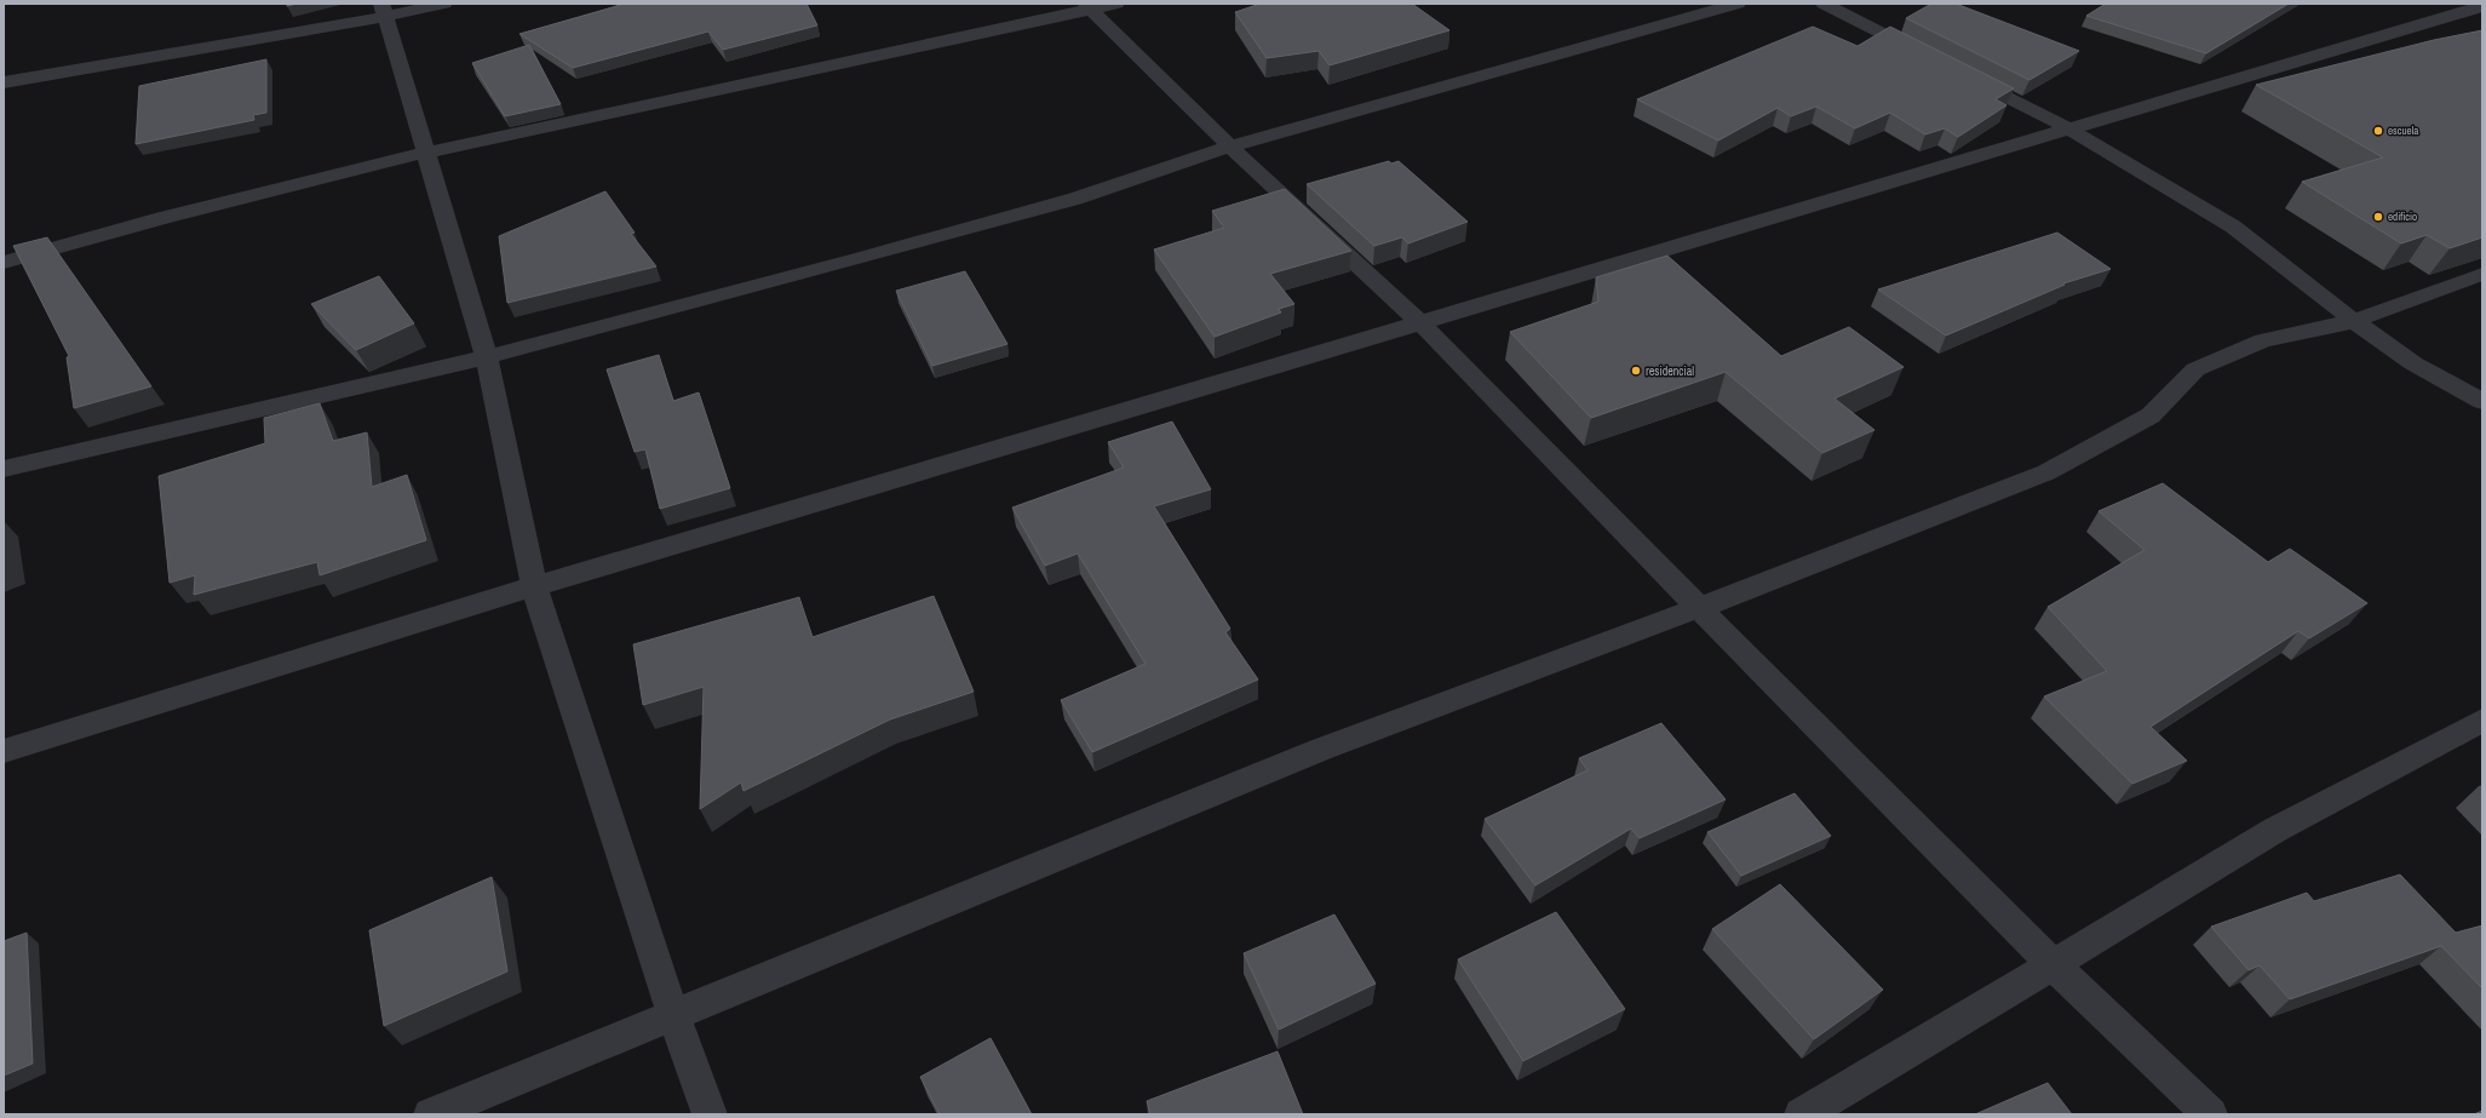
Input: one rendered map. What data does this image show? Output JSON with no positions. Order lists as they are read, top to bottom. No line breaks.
{"places":["escuela","edificio","residencial"]}
